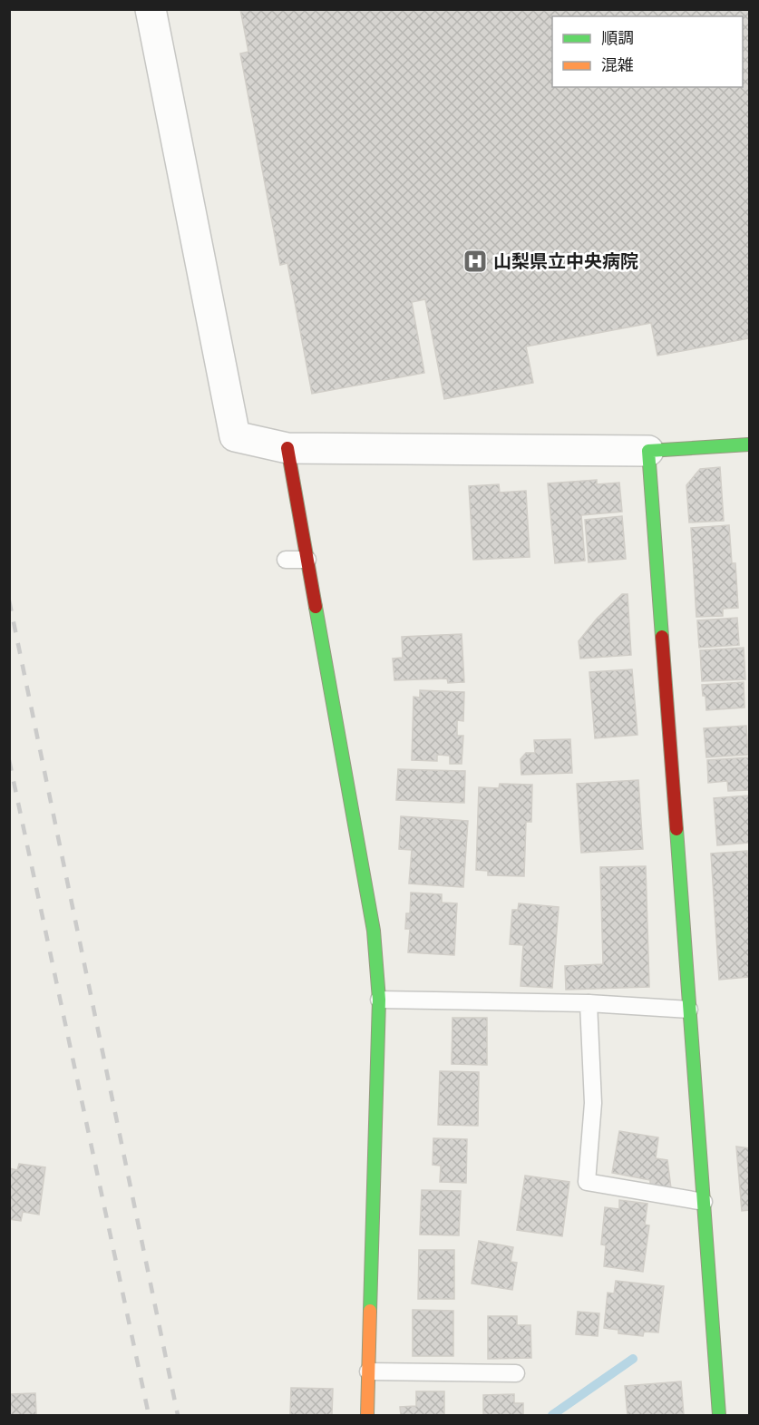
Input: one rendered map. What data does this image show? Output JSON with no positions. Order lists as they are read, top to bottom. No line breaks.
{"places":{"hospital":["山梨県立中央病院"]},"legend":["順調","混雑"]}
